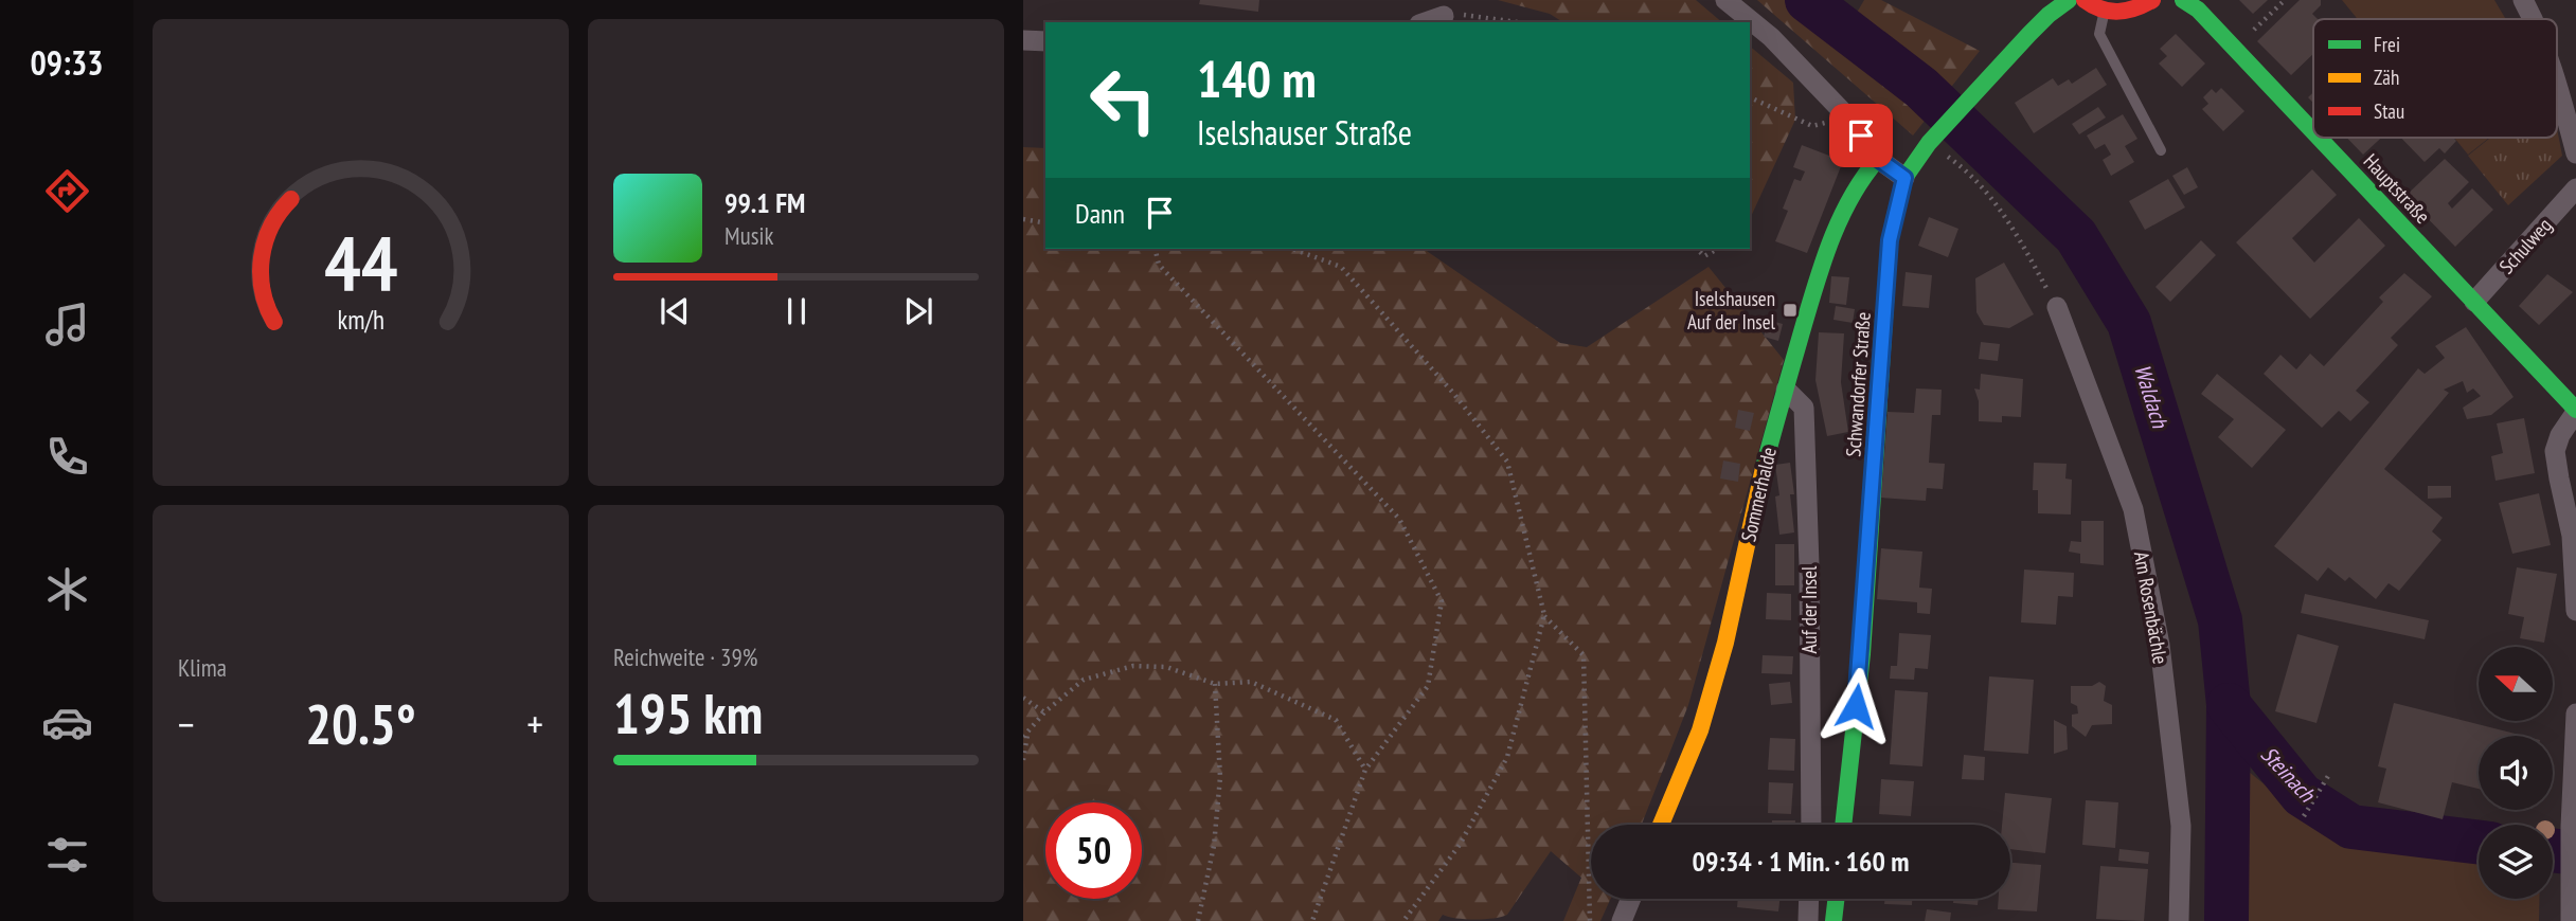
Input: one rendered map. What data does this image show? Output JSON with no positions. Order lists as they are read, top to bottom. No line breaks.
{"streets":{"main road":["Hauptstraße","Schwandorfer Straße","Sommerhalde"],"street":["Schulweg","Am Rosenbächle","Auf der Insel"]},"crossings":[["Hauptstraße","Schulweg"],["Sommerhalde","Auf der Insel"]],"water":["Waldach","Steinach"],"places":{"transit":["Iselshausen Auf der Insel"]},"legend":["Frei","Zäh","Stau"],"north":"left","page":{"tabs":"09:33","turn":["140 m","Iselshauser Straße"],"song":["99.1 FM","Musik"],"then":"Dann","tile":["Klima",["Reichweite · 39%","195 km"]],"heat":["−","20.5°","+"],"limit":"50","trip":"09:34 · 1 Min. · 160 m","gauge":["44","km/h"]}}
